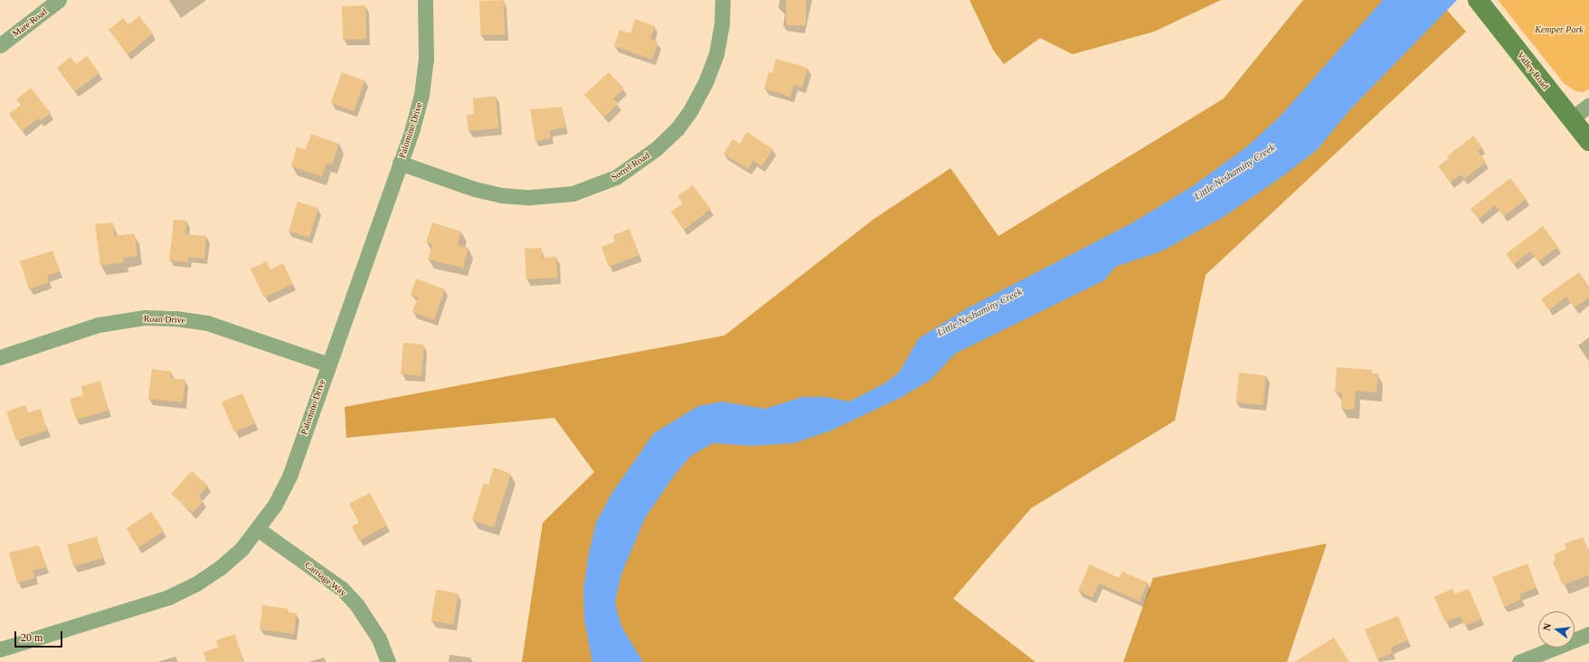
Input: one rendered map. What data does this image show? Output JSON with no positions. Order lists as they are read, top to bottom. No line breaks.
{"streets":{"street":["Mare Road","Valley Road","Palomino Drive","Sorrel Road","Roan Drive","Carriage Way"]},"crossings":[["Palomino Drive","Sorrel Road"],["Palomino Drive","Roan Drive"],["Palomino Drive","Carriage Way"]],"water":["Little Neshaminy Creek"],"parks":["Kemper Park"],"scale_bar":"20 m","north":"left"}
